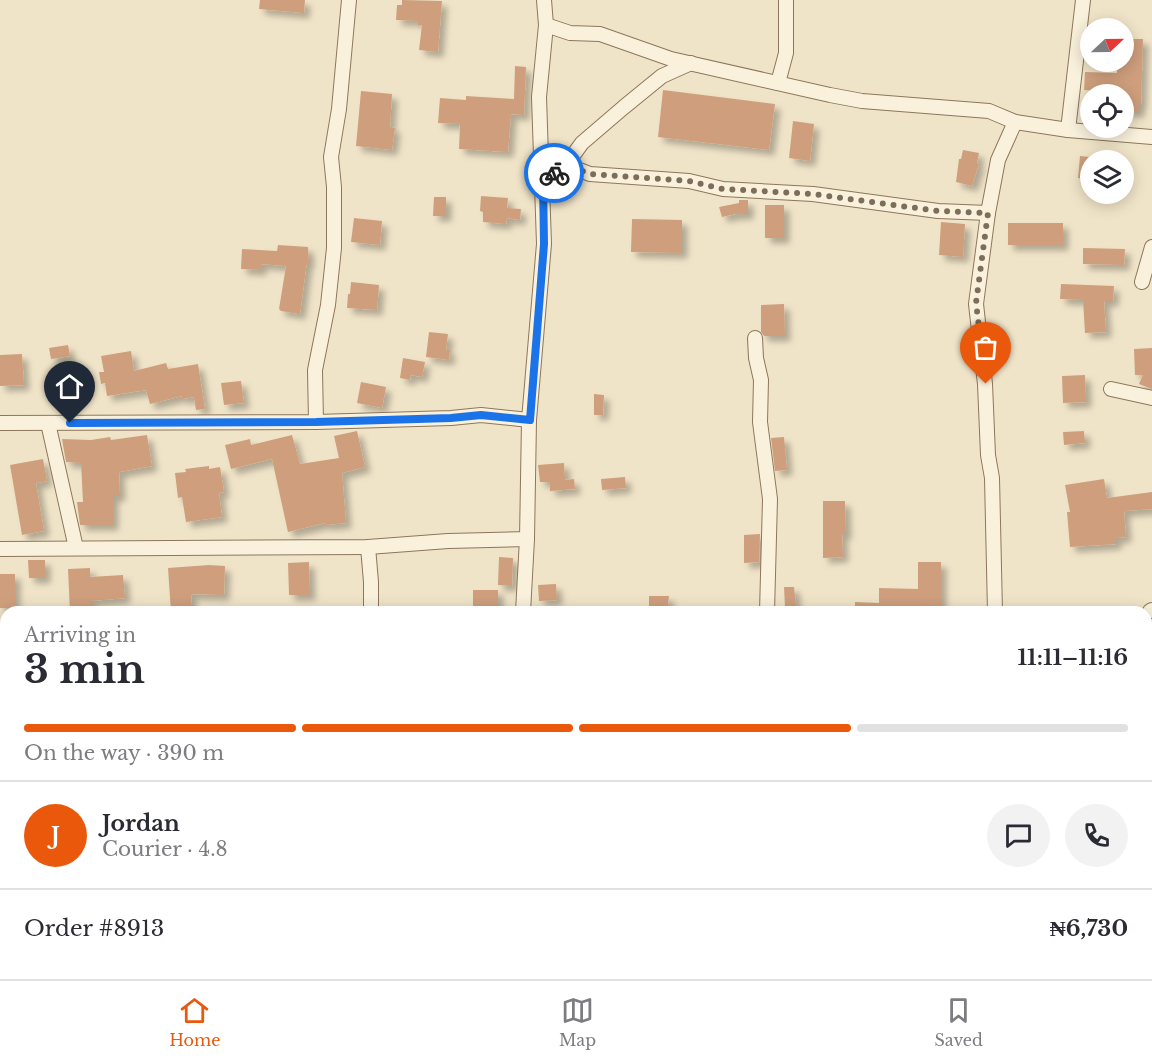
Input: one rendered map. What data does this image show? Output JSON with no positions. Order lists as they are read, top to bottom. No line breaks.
{"north":"right","page":{"heading":["3 min","Arriving in","11:11–11:16"],"panel":["Jordan","Courier · 4.8","Order #8913","₦6,730"],"bar":"On the way · 390 m","round":"J","tabs":["Home","Map","Saved"]}}
